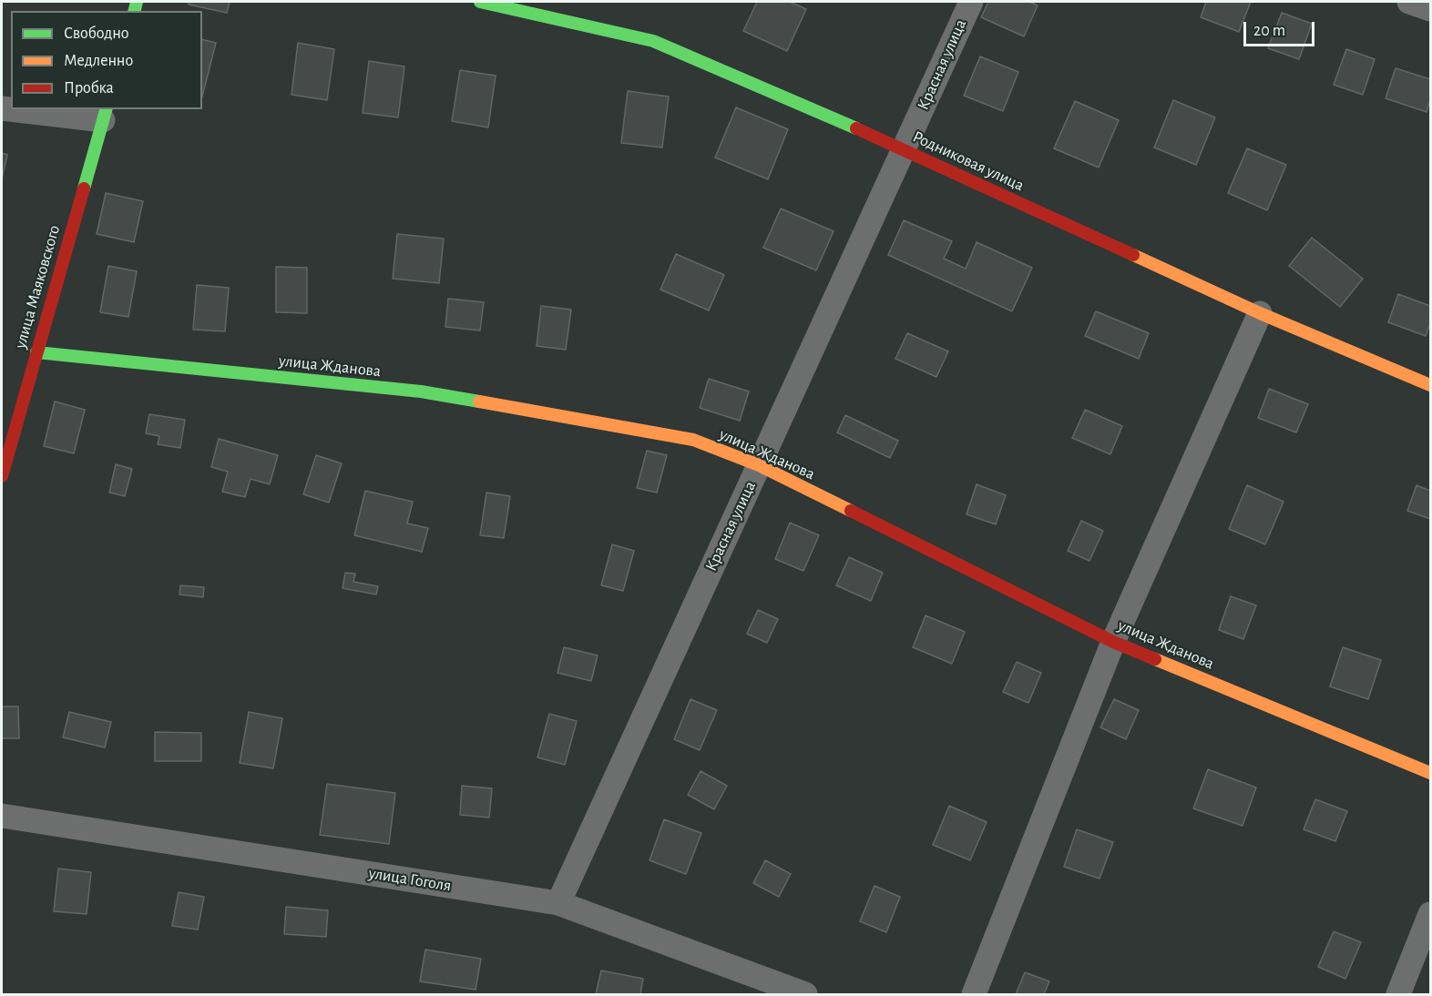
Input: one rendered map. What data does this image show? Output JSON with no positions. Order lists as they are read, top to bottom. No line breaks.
{"streets":{"street":["Красная улица","Родниковая улица","улица Маяковского","улица Жданова","улица Гоголя"]},"crossings":[["Красная улица","Родниковая улица"],["Красная улица","улица Жданова"],["Красная улица","улица Гоголя"],["улица Маяковского","улица Жданова"]],"legend":["Свободно","Медленно","Пробка"],"scale_bar":"20 m"}
